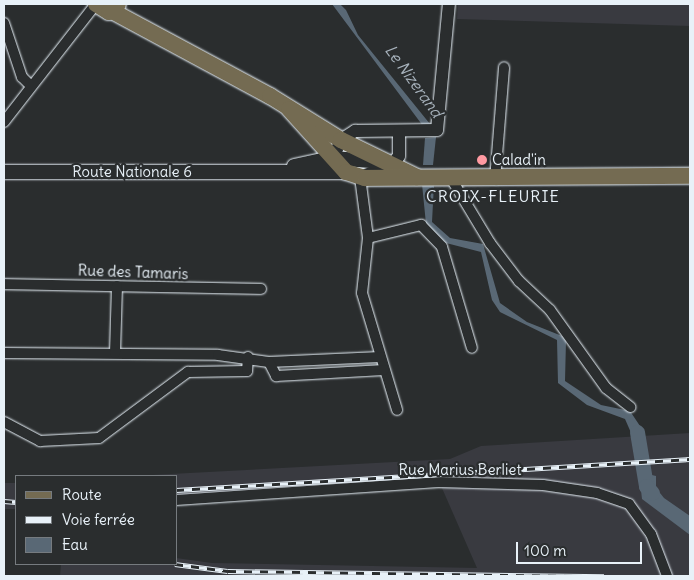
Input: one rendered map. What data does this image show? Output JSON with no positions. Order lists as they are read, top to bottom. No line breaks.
{"streets":{"main road":["Route Nationale 6"],"street":["Rue des Tamaris","Rue Marius Berliet"]},"districts":["CROIX-FLEURIE"],"water":["Le Nizerand"],"places":["Calad'in"],"legend":["Route","Voie ferrée","Eau"],"scale_bar":"100 m"}
